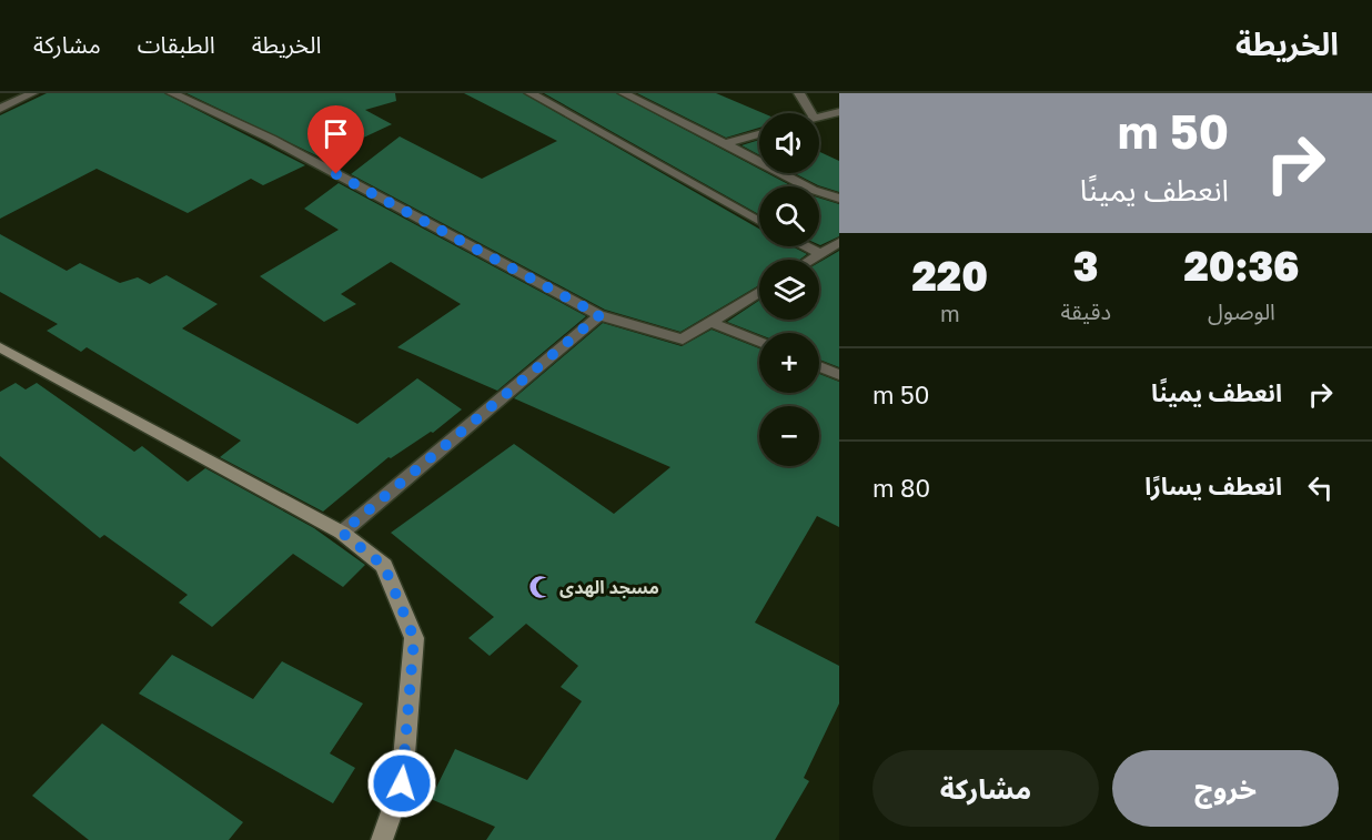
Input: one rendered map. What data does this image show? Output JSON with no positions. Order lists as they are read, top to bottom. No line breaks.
{"places":{"mosque":["مسجد الهدى"]},"page":{"header":"الخريطة","nav":["الخريطة","الطبقات","مشاركة"],"turn":["50 m","انعطف يمينًا"],"map_buttons":["+","−"],"eta":["20:36","الوصول","3","دقيقة","220","m"],"list":[{"name":"انعطف يمينًا","value":"50 m"},{"name":"انعطف يسارًا","value":"80 m"}],"buttons":["خروج","مشاركة"]}}
